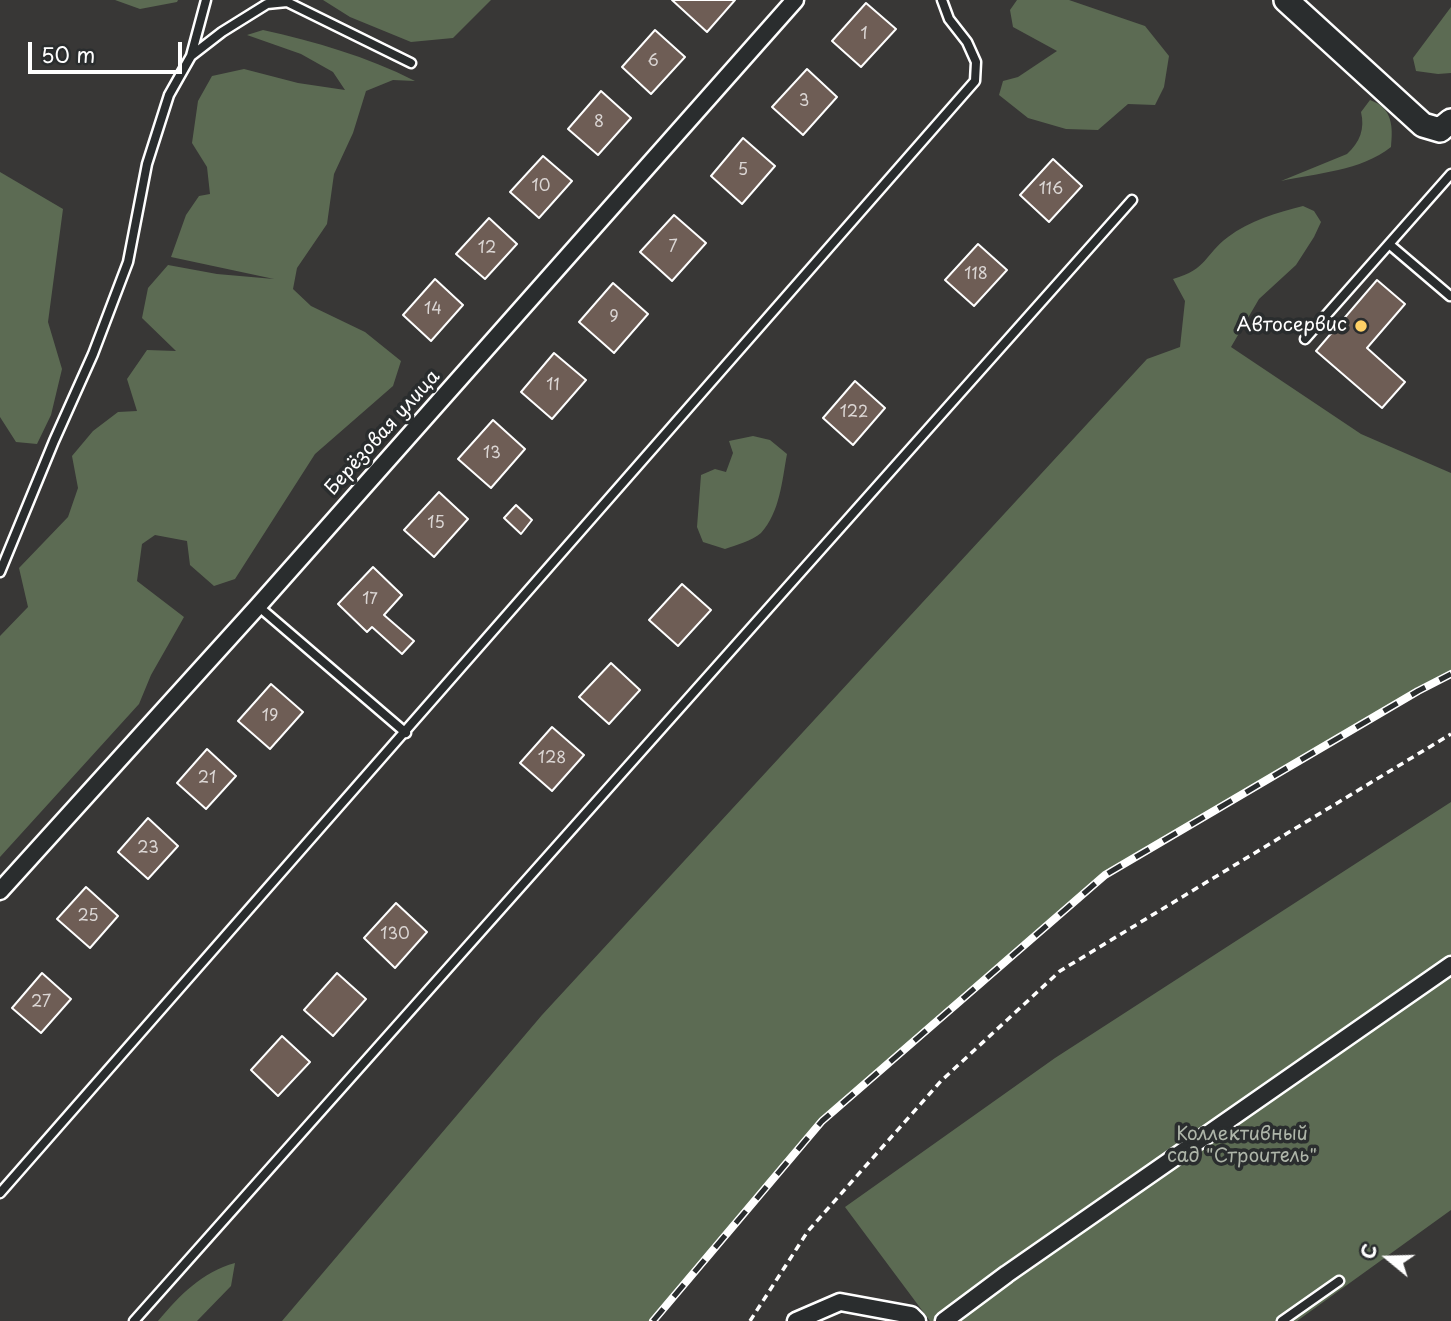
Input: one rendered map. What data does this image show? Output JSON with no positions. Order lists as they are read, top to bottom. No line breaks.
{"streets":{"street":["Берёзовая улица"]},"parks":["Коллективный сад \"Строитель\""],"places":["Автосервис"],"house_numbers":["1","6","3","8","5","10","116","7","12","118","14","9","11","122","13","15","17","19","128","21","23","25","130","27"],"scale_bar":"50 m","north":"left"}
